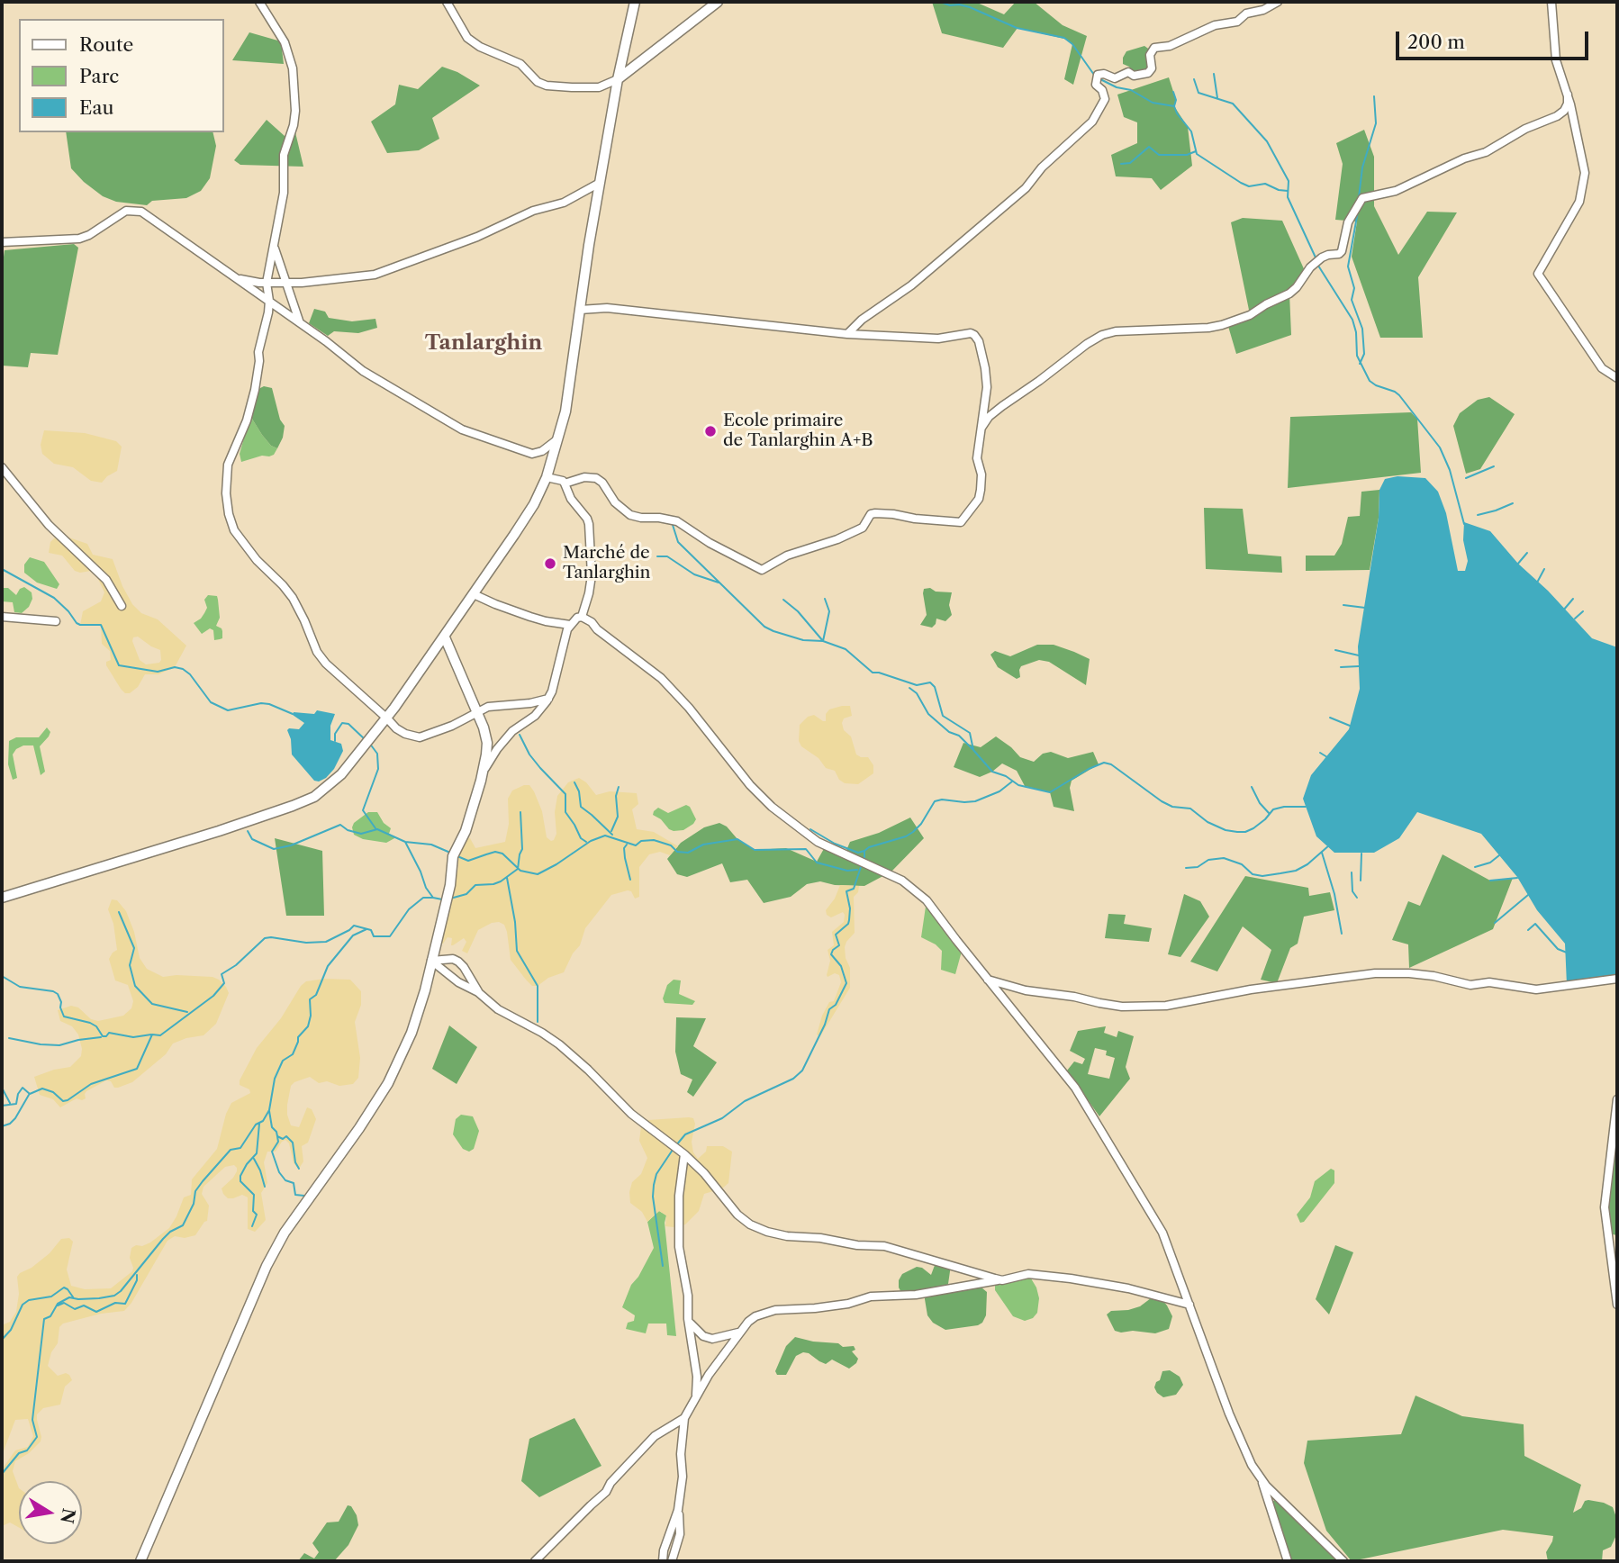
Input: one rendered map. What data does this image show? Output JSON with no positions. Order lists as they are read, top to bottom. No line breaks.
{"districts":["Tanlarghin"],"places":["Ecole primaire de Tanlarghin A+B","Marché de Tanlarghin"],"legend":["Route","Parc","Eau"],"scale_bar":"200 m","north":"right"}
